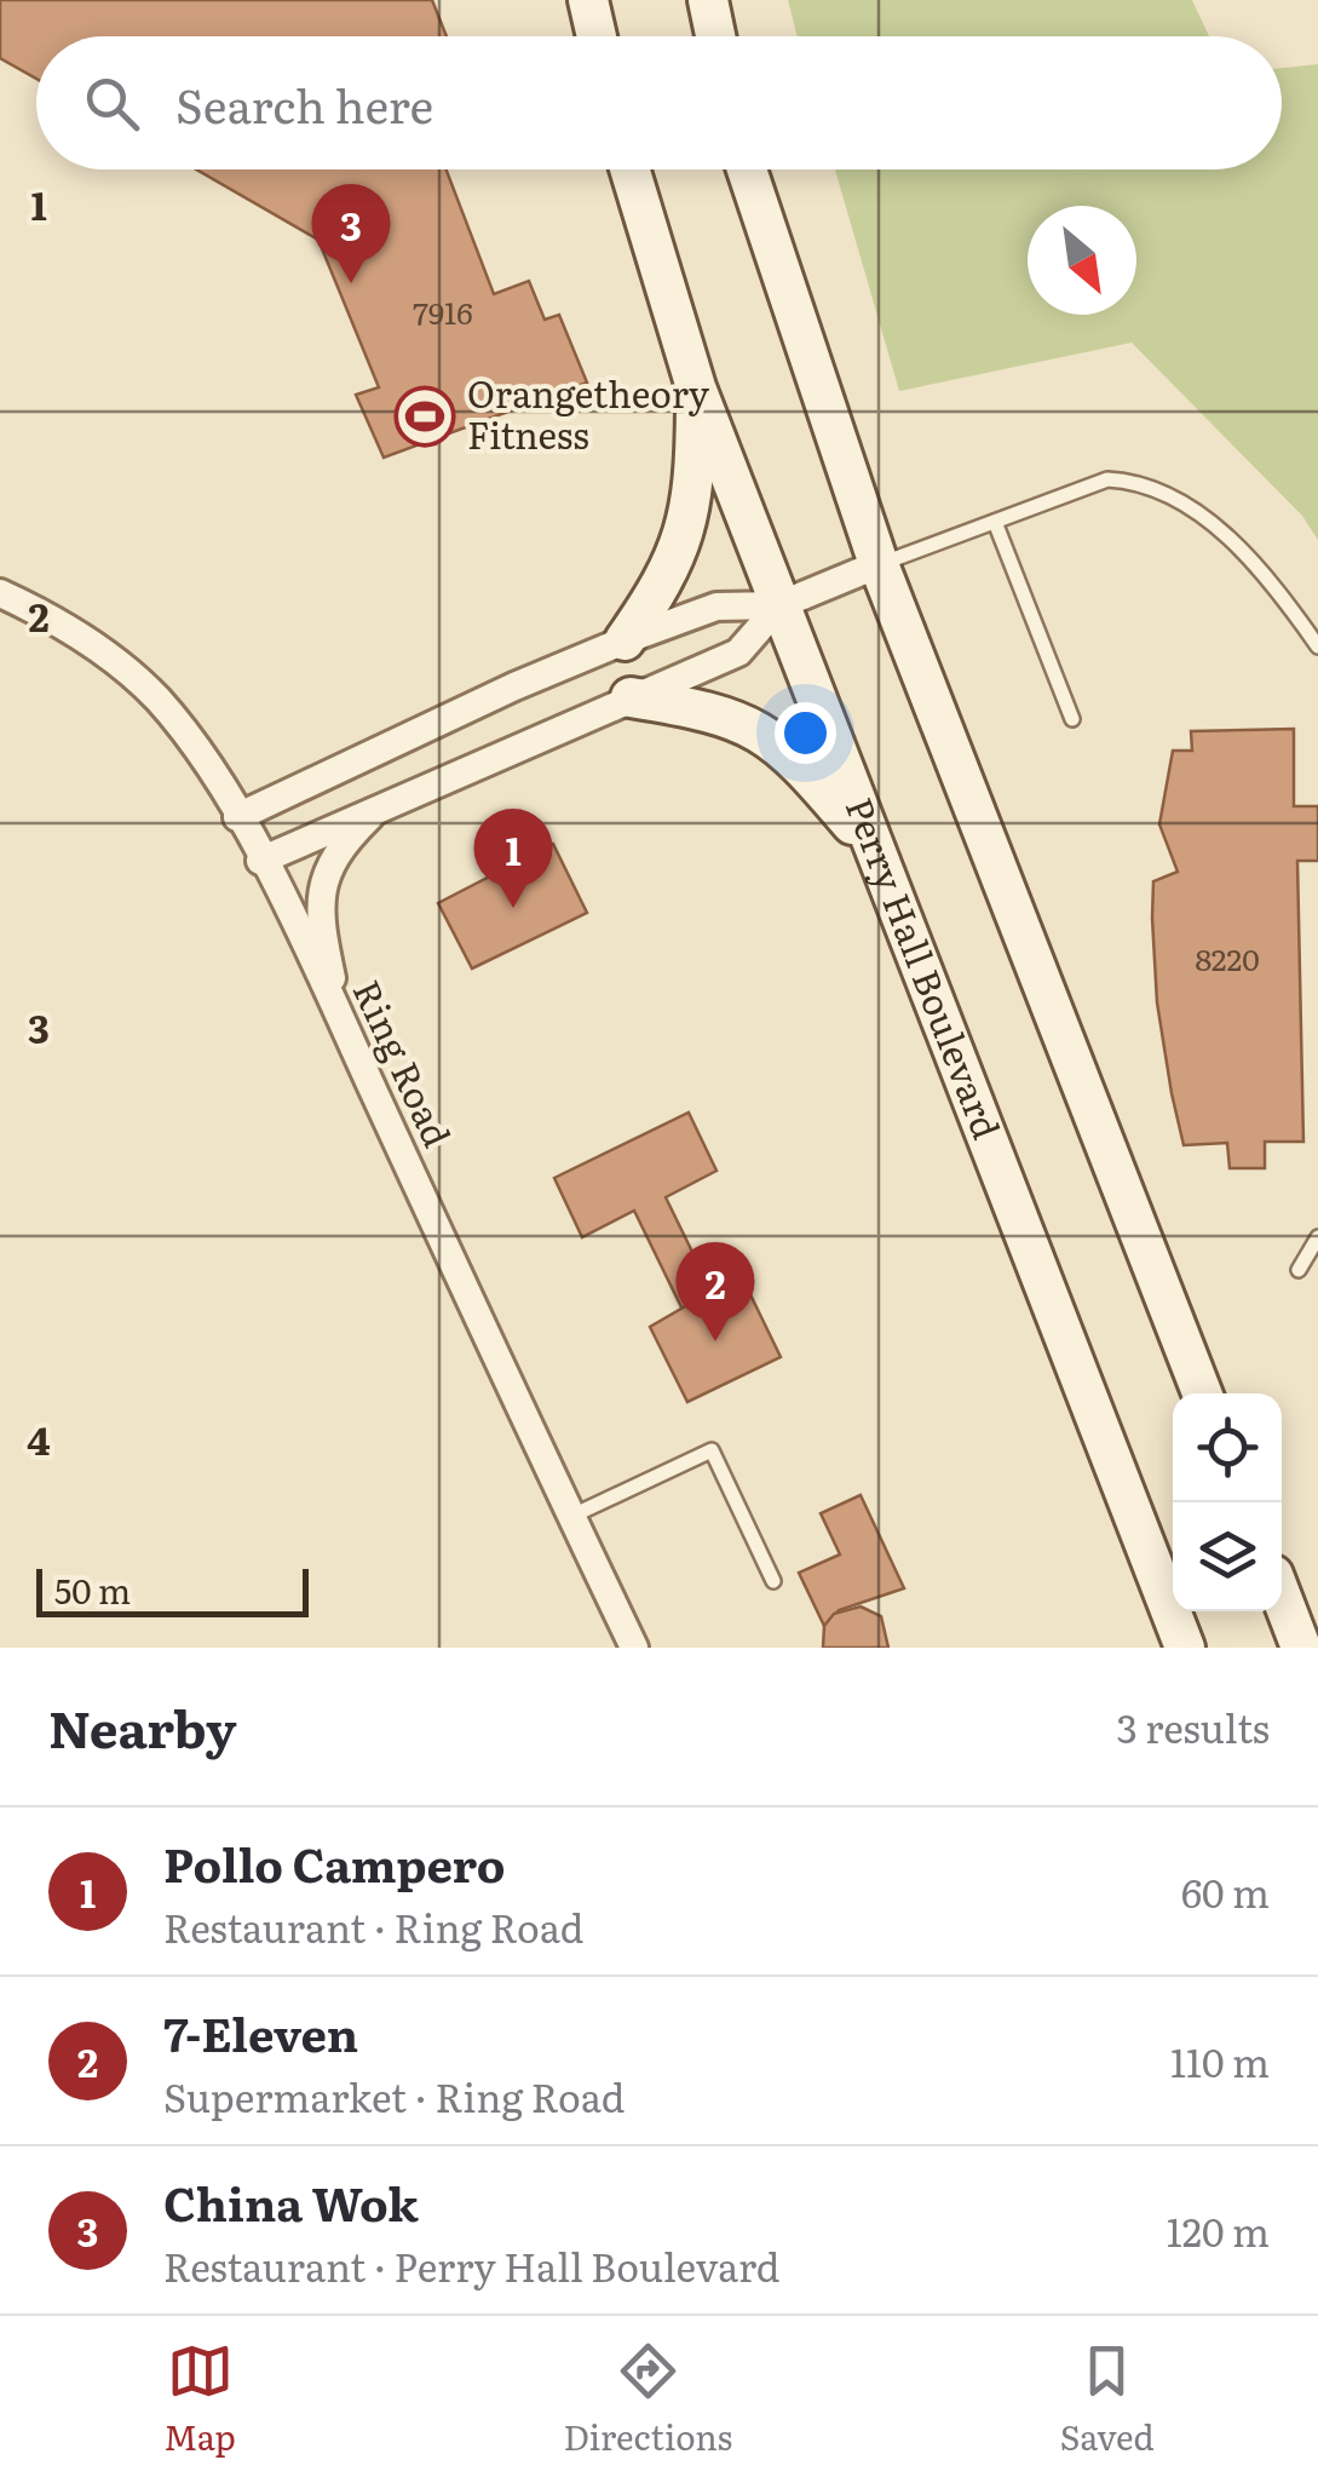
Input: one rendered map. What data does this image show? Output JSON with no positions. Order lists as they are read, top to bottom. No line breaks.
{"streets":{"main road":["Perry Hall Boulevard"],"street":["Ring Road"]},"places":{"sports":["Orangetheory Fitness"]},"house_numbers":["7916","8220"],"scale_bar":"50 m","north":"bottom right","page":{"search":"Search here","pins":["3","1","2"],"scale":"50 m","heading":["Nearby","3 results"],"list":[{"mark":"1","name":"Pollo Campero","note":"Restaurant · Ring Road","value":"60 m"},{"mark":"2","name":"7-Eleven","note":"Supermarket · Ring Road","value":"110 m"},{"mark":"3","name":"China Wok","note":"Restaurant · Perry Hall Boulevard","value":"120 m"}],"nav":["Map","Directions","Saved"]},"grid":{"rows":["1","2","3","4"]}}
